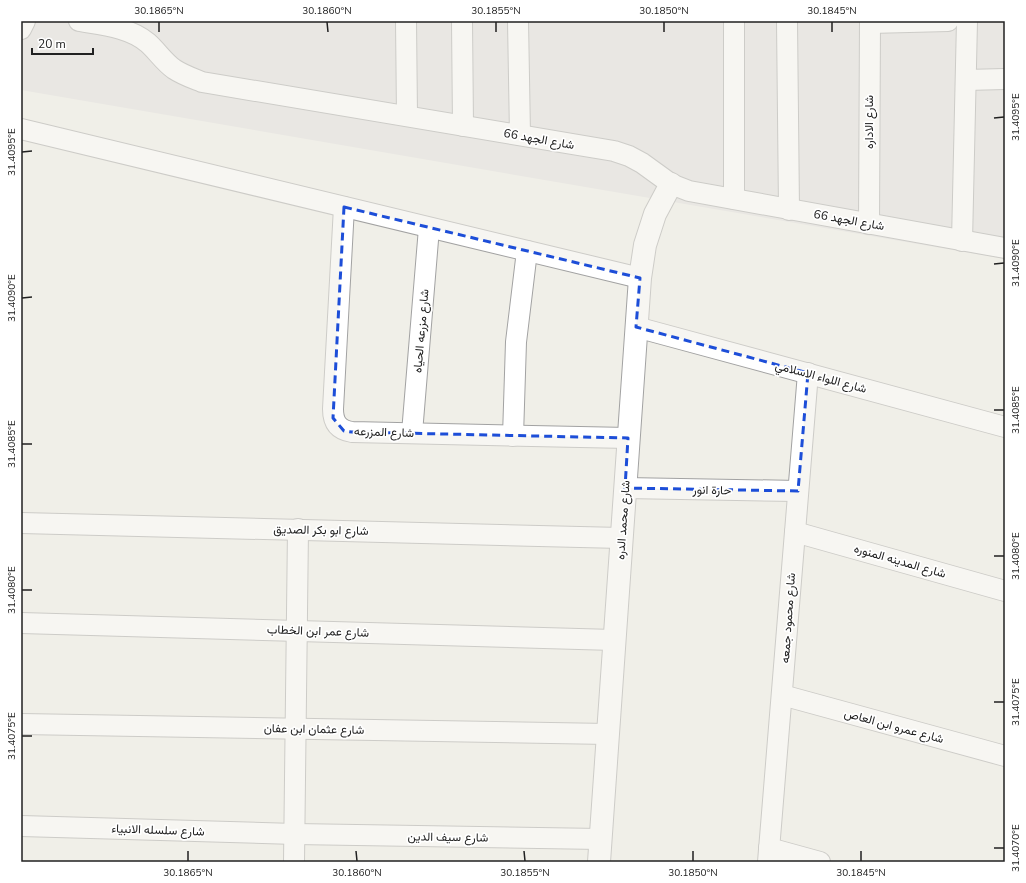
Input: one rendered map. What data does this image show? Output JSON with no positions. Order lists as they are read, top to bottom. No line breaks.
{"streets":{"street":["شارع الاداره","شارع الجهد 66","شارع مزرعه الحياه","شارع اللواء الاسلامي","شارع المزرعه","حارة انور","شارع محمد الدره","شارع ابو بكر الصديق","شارع المدينه المنوره","شارع محمود جمعه","شارع عمر ابن الخطاب","شارع عمرو ابن العاص","شارع عثمان ابن عفان","شارع سلسله الانبياء","شارع سيف الدين"]},"crossings":[["شارع الاداره","شارع الجهد 66"],["شارع الجهد 66","شارع محمد الدره"],["شارع مزرعه الحياه","شارع المزرعه"],["شارع اللواء الاسلامي","شارع محمد الدره"],["شارع اللواء الاسلامي","شارع محمود جمعه"],["شارع المزرعه","شارع محمد الدره"],["حارة انور","شارع محمد الدره"],["حارة انور","شارع محمود جمعه"],["شارع محمد الدره","شارع ابو بكر الصديق"],["شارع محمد الدره","شارع عمر ابن الخطاب"],["شارع محمد الدره","شارع عثمان ابن عفان"],["شارع محمد الدره","شارع سيف الدين"],["شارع المدينه المنوره","شارع محمود جمعه"],["شارع محمود جمعه","شارع عمرو ابن العاص"],["شارع سلسله الانبياء","شارع سيف الدين"]],"scale_bar":"20 m","coordinates":["30.1865°N","30.1860°N","30.1855°N","30.1850°N","30.1845°N","31.4095°E","31.4090°E","31.4085°E","31.4080°E","31.4075°E","31.4070°E"]}
